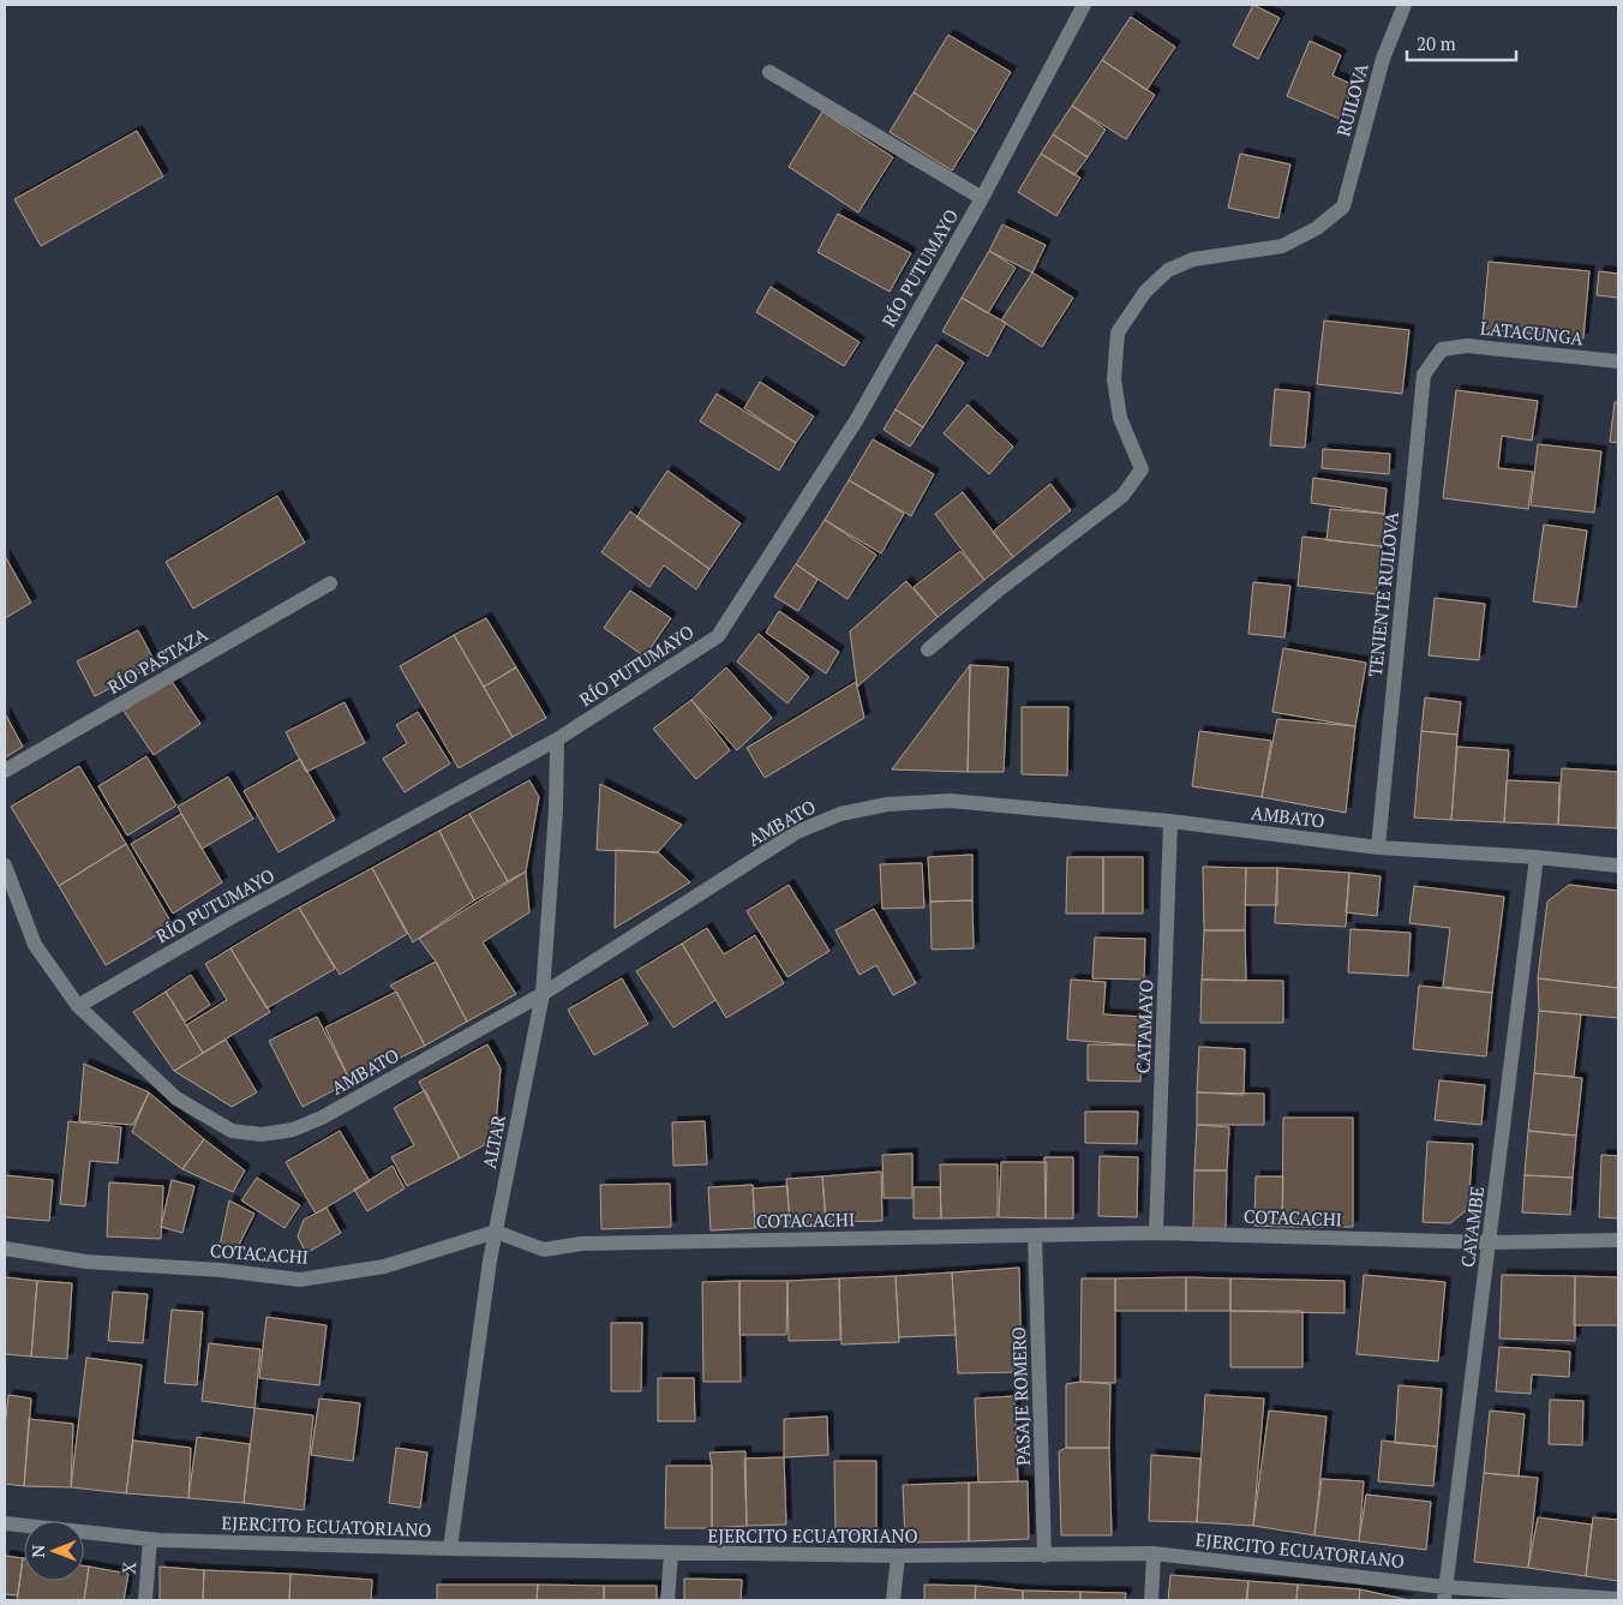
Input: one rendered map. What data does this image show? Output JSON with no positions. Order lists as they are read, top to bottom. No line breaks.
{"streets":{"street":["RUILOVA","RÍO PUTUMAYO","LATACUNGA","TENIENTE RUILOVA","RÍO PASTAZA","AMBATO","CATAMAYO","ALTAR","COTACACHI","CAYAMBE","PASAJE ROMERO","EJERCITO ECUATORIANO","X"]},"crossings":[["RÍO PUTUMAYO","AMBATO"],["RÍO PUTUMAYO","ALTAR"],["LATACUNGA","TENIENTE RUILOVA"],["TENIENTE RUILOVA","AMBATO"],["AMBATO","CATAMAYO"],["AMBATO","ALTAR"],["AMBATO","CAYAMBE"],["CATAMAYO","COTACACHI"],["ALTAR","COTACACHI"],["ALTAR","EJERCITO ECUATORIANO"],["COTACACHI","CAYAMBE"],["COTACACHI","PASAJE ROMERO"],["CAYAMBE","EJERCITO ECUATORIANO"],["PASAJE ROMERO","EJERCITO ECUATORIANO"],["EJERCITO ECUATORIANO","X"]],"scale_bar":"20 m","north":"left"}
